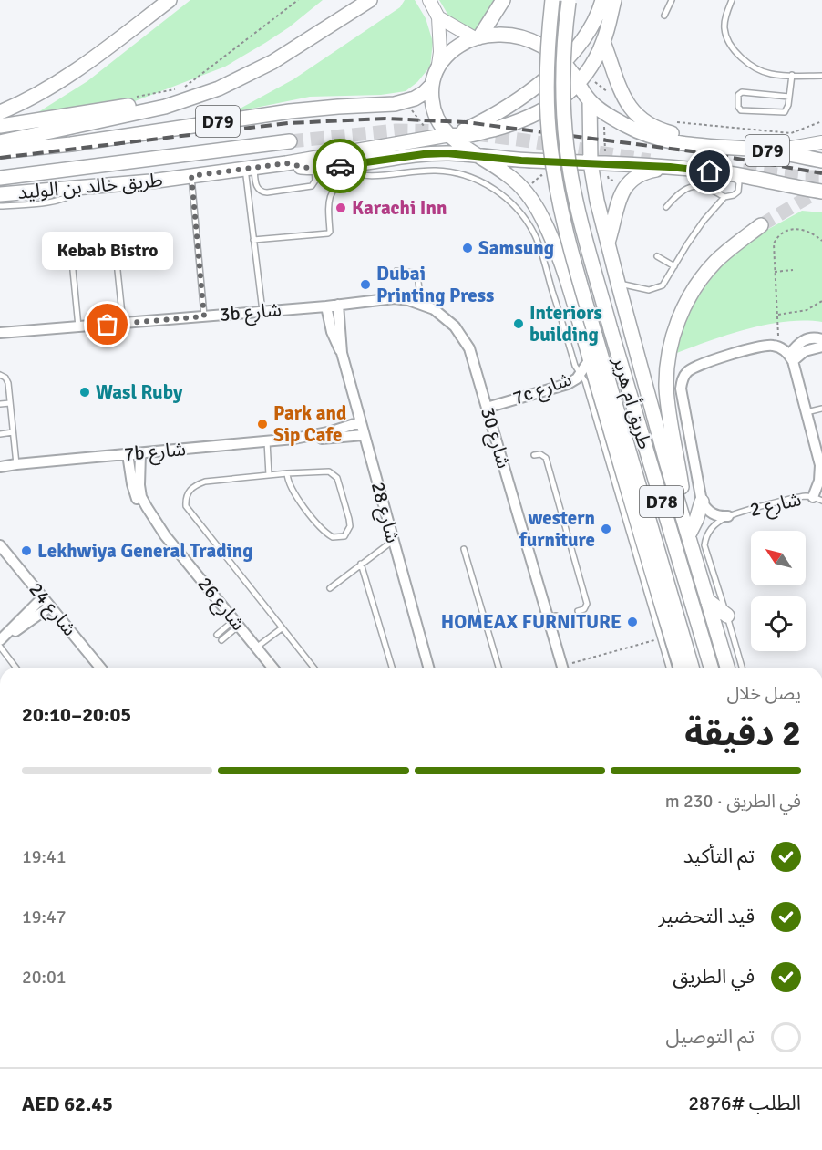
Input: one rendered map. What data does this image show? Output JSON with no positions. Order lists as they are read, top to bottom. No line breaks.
{"streets":{"main road":["D79","طريق خالد بن الوليد","طريق أم هرير","D78"],"street":["3b شارع","7c شارع","شارع 30","7b شارع","شارع 28","شارع 26","شارع 24"],"lane":["شارع 2"]},"crossings":[["D79","طريق خالد بن الوليد"],["3b شارع","شارع 30"],["3b شارع","شارع 28"],["7c شارع","شارع 30"],["شارع 30","شارع 28"],["7b شارع","شارع 28"],["7b شارع","شارع 26"]],"places":["Karachi Inn","Samsung","Dubai Printing Press","Interiors building","Kebab Bistro","Wasl Ruby","Park and Sip Cafe","western furniture","Lekhwiya General Trading","HOMEAX FURNITURE"],"north":"top left","page":{"bubble":"Kebab Bistro","heading":["2 دقيقة","يصل خلال","20:05–20:10"],"panel":["الطلب #2876","AED 62.45"],"bar":"في الطريق · 230 m","list":[["تم التأكيد","19:41"],["قيد التحضير","19:47"],["في الطريق","20:01"],"تم التوصيل"]}}
